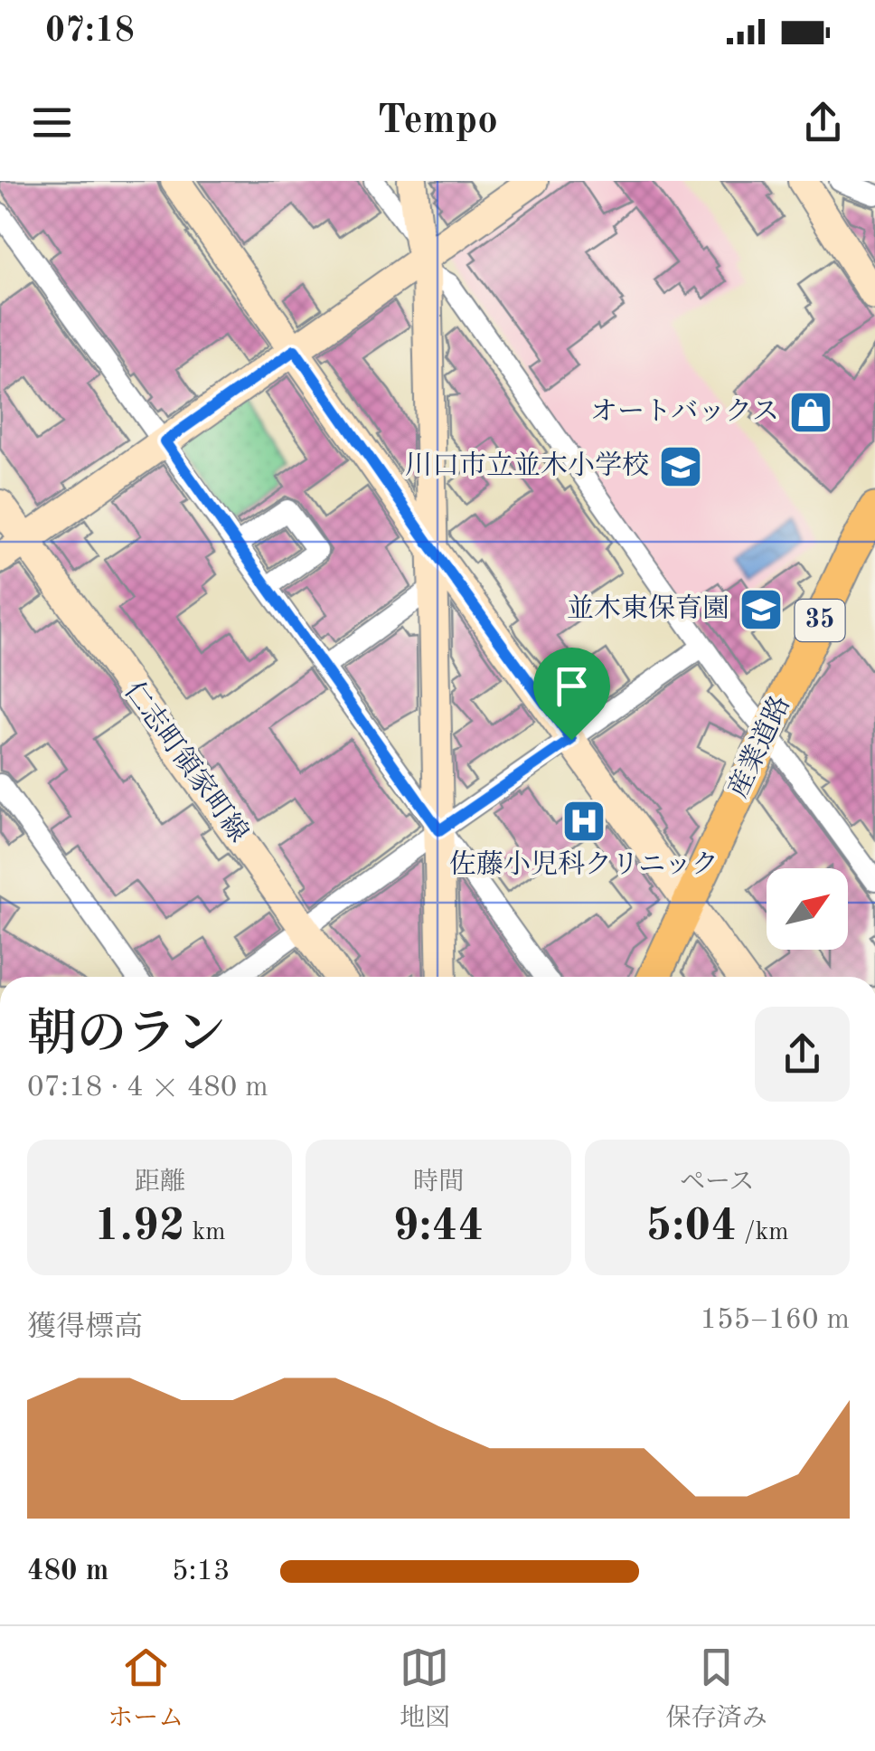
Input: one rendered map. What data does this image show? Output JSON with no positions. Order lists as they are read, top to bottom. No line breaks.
{"streets":{"main road":["35","産業道路"],"street":["仁志町領家町線"]},"places":{"shop":["オートバックス"],"school or university":["川口市立並木小学校","並木東保育園"],"hospital":["佐藤小児科クリニック"]},"north":"top right","page":{"status":"07:18","header":"Tempo","heading":["朝のラン","07:18 · 4 × 480 m"],"stats":[["距離","1.92 km"],["時間","9:44"],["ペース","5:04 /km"]],"chart":["獲得標高","155–160 m"],"list":[{"name":"480 m","note":"5:13"}],"tabs":["ホーム","地図","保存済み"]}}
